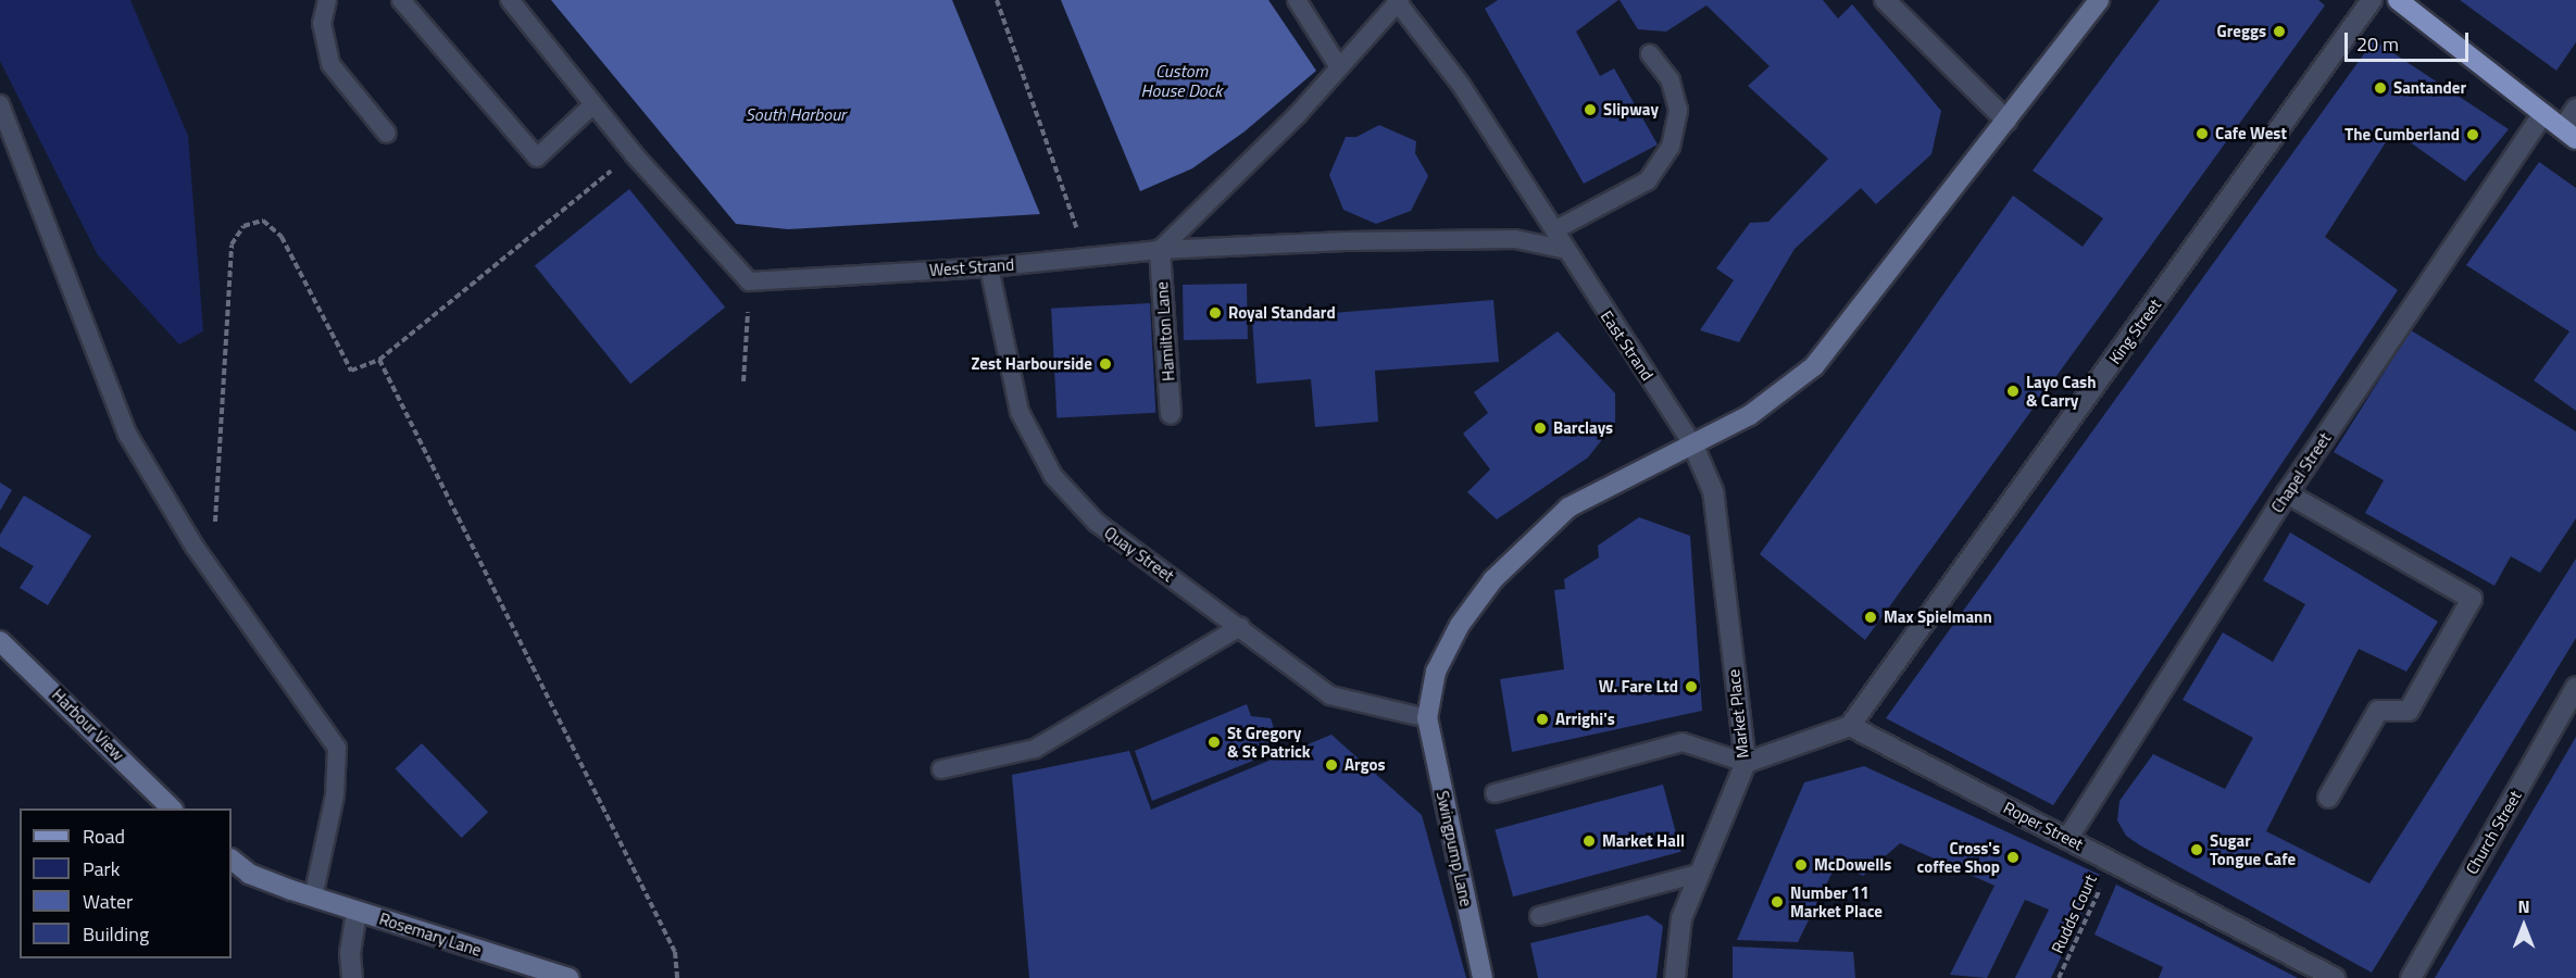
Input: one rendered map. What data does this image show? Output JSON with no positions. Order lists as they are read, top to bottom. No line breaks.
{"streets":{"main road":["Harbour View","Swingpump Lane","Rosemary Lane"],"street":["Hamilton Lane","King Street","Chapel Street","Market Place","Roper Street","Church Street"],"lane":["West Strand","East Strand","Quay Street"],"path":["Rudds Court"]},"crossings":[["West Strand","Hamilton Lane"],["West Strand","East Strand"],["West Strand","Quay Street"],["King Street","Roper Street"],["East Strand","Market Place"],["Chapel Street","Roper Street"],["Quay Street","Swingpump Lane"],["Roper Street","Rudds Court"]],"water":["Custom House Dock","South Harbour"],"places":["Greggs","Santander","Slipway","Cafe West","The Cumberland","Royal Standard","Zest Harbourside","Layo Cash & Carry","Barclays","Max Spielmann","W. Fare Ltd","Arrighi's","St Gregory & St Patrick","Argos","Market Hall","Sugar Tongue Cafe","Cross's coffee Shop","McDowells","Number 11 Market Place"],"legend":["Road","Park","Water","Building"],"scale_bar":"20 m","north":"top"}
